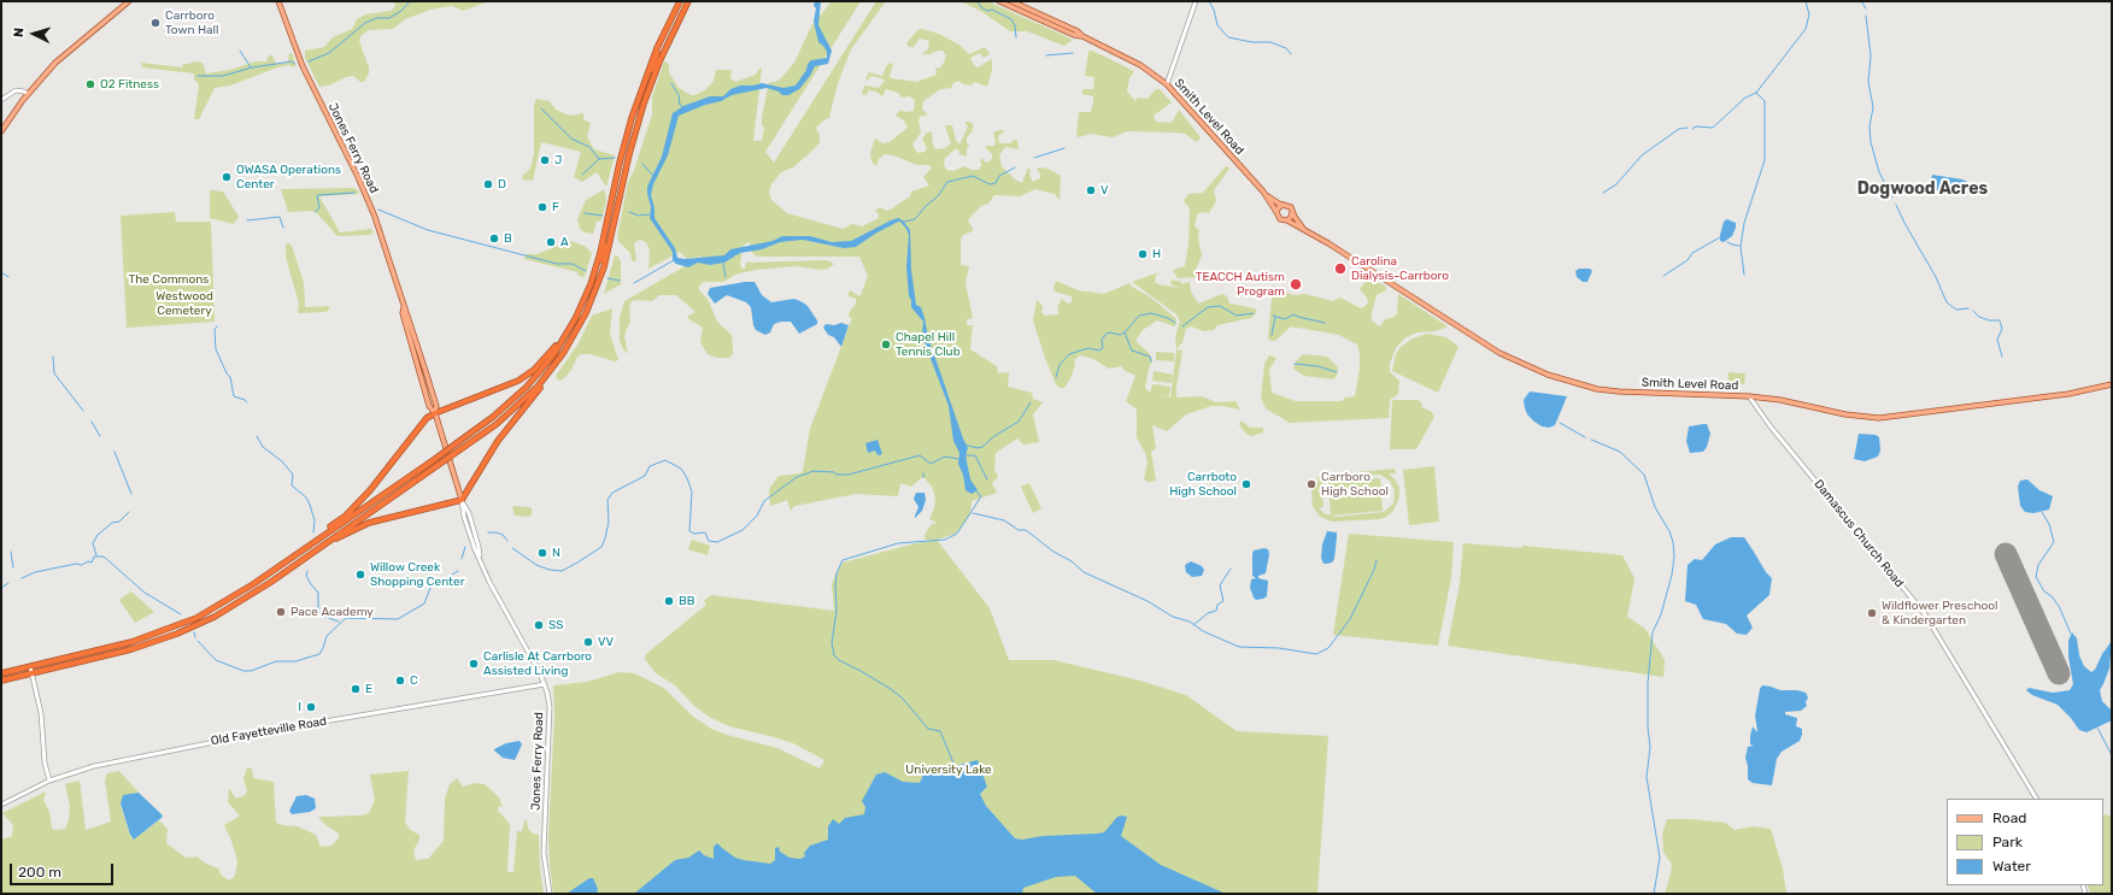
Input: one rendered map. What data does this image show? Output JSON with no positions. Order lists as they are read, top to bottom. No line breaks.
{"streets":{"main road":["Smith Level Road","Jones Ferry Road"],"street":["Damascus Church Road","Old Fayetteville Road"]},"crossings":[["Smith Level Road","Damascus Church Road"],["Jones Ferry Road","Old Fayetteville Road"]],"districts":["Dogwood Acres"],"parks":["The Commons","Westwood Cemetery","University Lake"],"places":["Carrboro Town Hall","O2 Fitness","J","OWASA Operations Center","D","V","F","B","A","H","Carolina Dialysis-Carrboro","TEACCH Autism Program","Chapel Hill Tennis Club","Carrboto High School","Carrboro High School","N","Willow Creek Shopping Center","BB","Pace Academy","Wildflower Preschool & Kindergarten","SS","VV","Carlisle At Carrboro Assisted Living","C","E","I"],"legend":["Road","Park","Water"],"scale_bar":"200 m","north":"left"}
